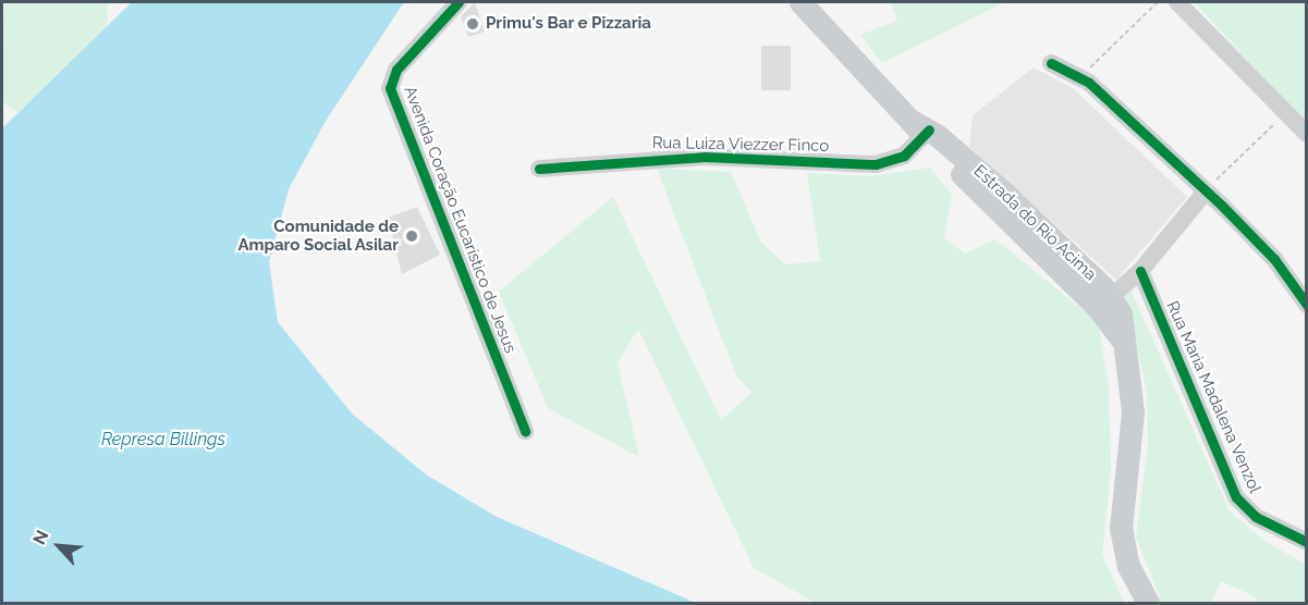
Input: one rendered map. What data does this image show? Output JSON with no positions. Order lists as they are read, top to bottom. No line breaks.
{"streets":{"main road":["Estrada do Rio Acima"],"street":["Rua Luiza Viezzer Finco","Avenida Coração Eucarístico de Jesus","Rua Maria Madalena Venzol"]},"crossings":[["Rua Luiza Viezzer Finco","Estrada do Rio Acima"]],"water":["Represa Billings"],"places":["Primu's Bar e Pizzaria","Comunidade de Amparo Social Asilar"],"north":"top left"}
